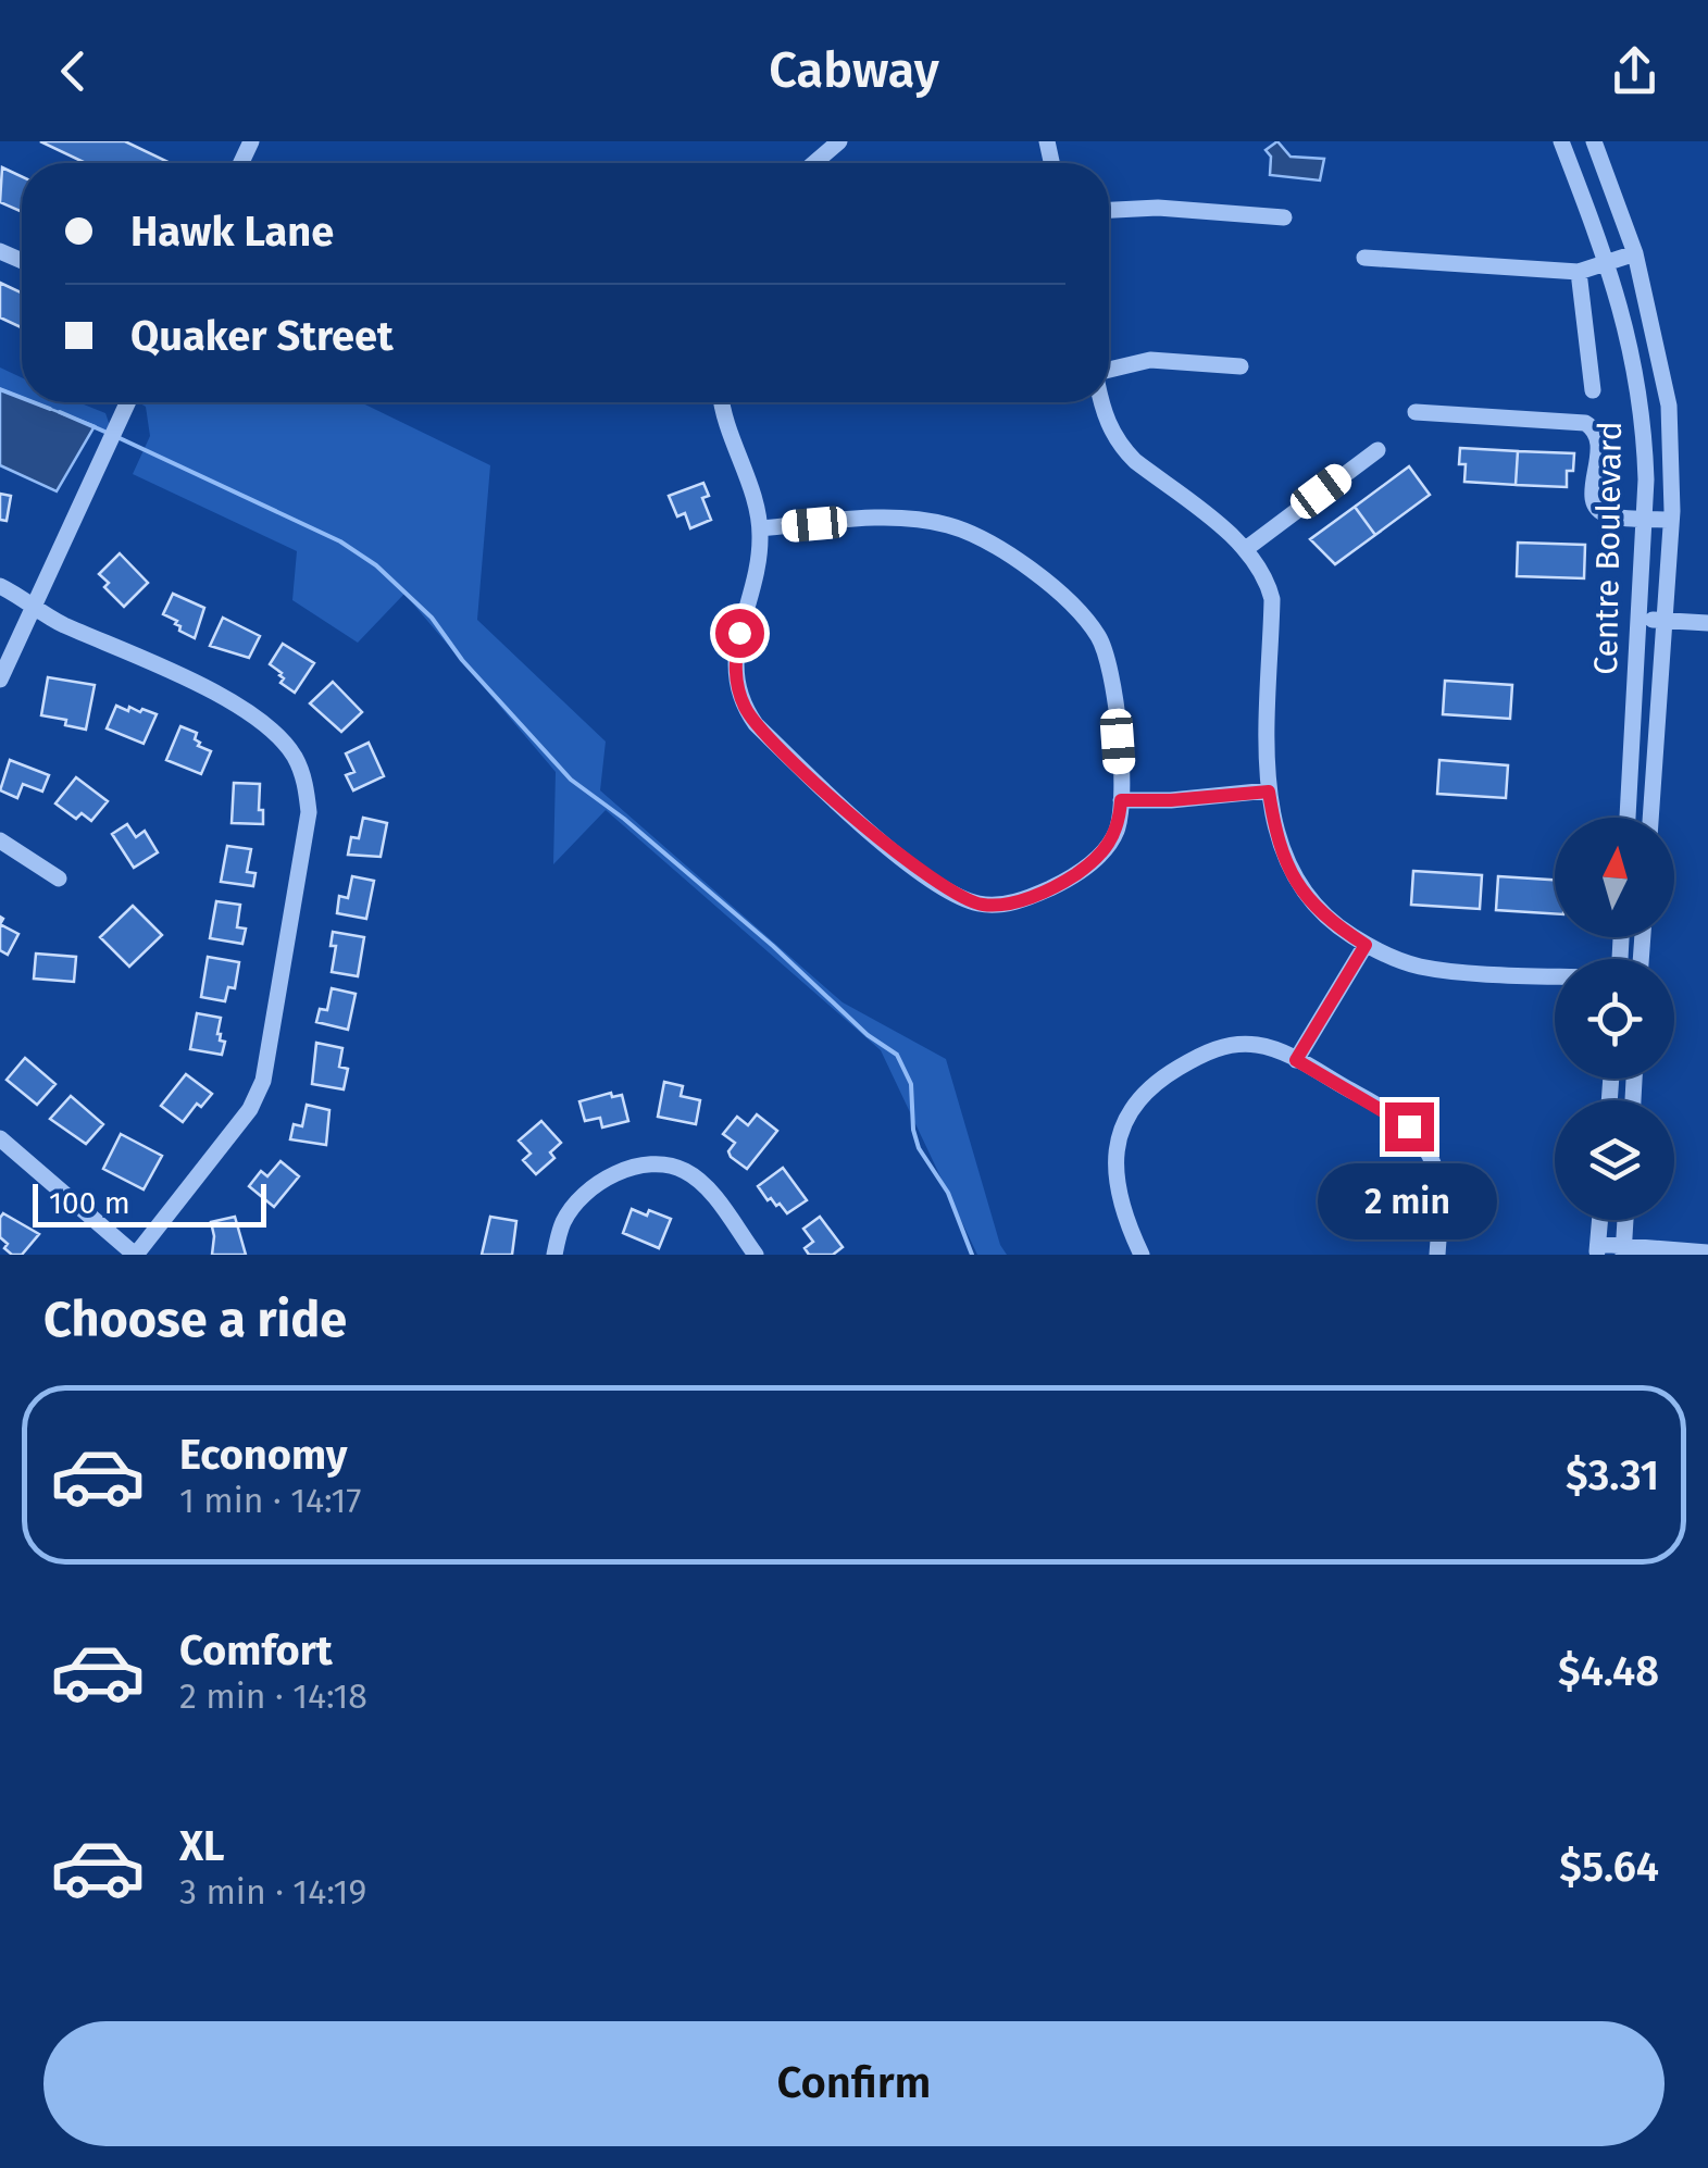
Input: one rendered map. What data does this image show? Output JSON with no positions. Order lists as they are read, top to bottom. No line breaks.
{"streets":{"street":["Centre Boulevard"]},"scale_bar":"100 m","north":"top","page":{"header":"Cabway","banner":["Hawk Lane","Quaker Street"],"bubble":"2 min","scale":"100 m","heading":"Choose a ride","list":[{"name":"Economy","note":"1 min · 14:17","value":"$3.31"},{"name":"Comfort","note":"2 min · 14:18","value":"$4.48"},{"name":"XL","note":"3 min · 14:19","value":"$5.64"}],"buttons":"Confirm"}}
